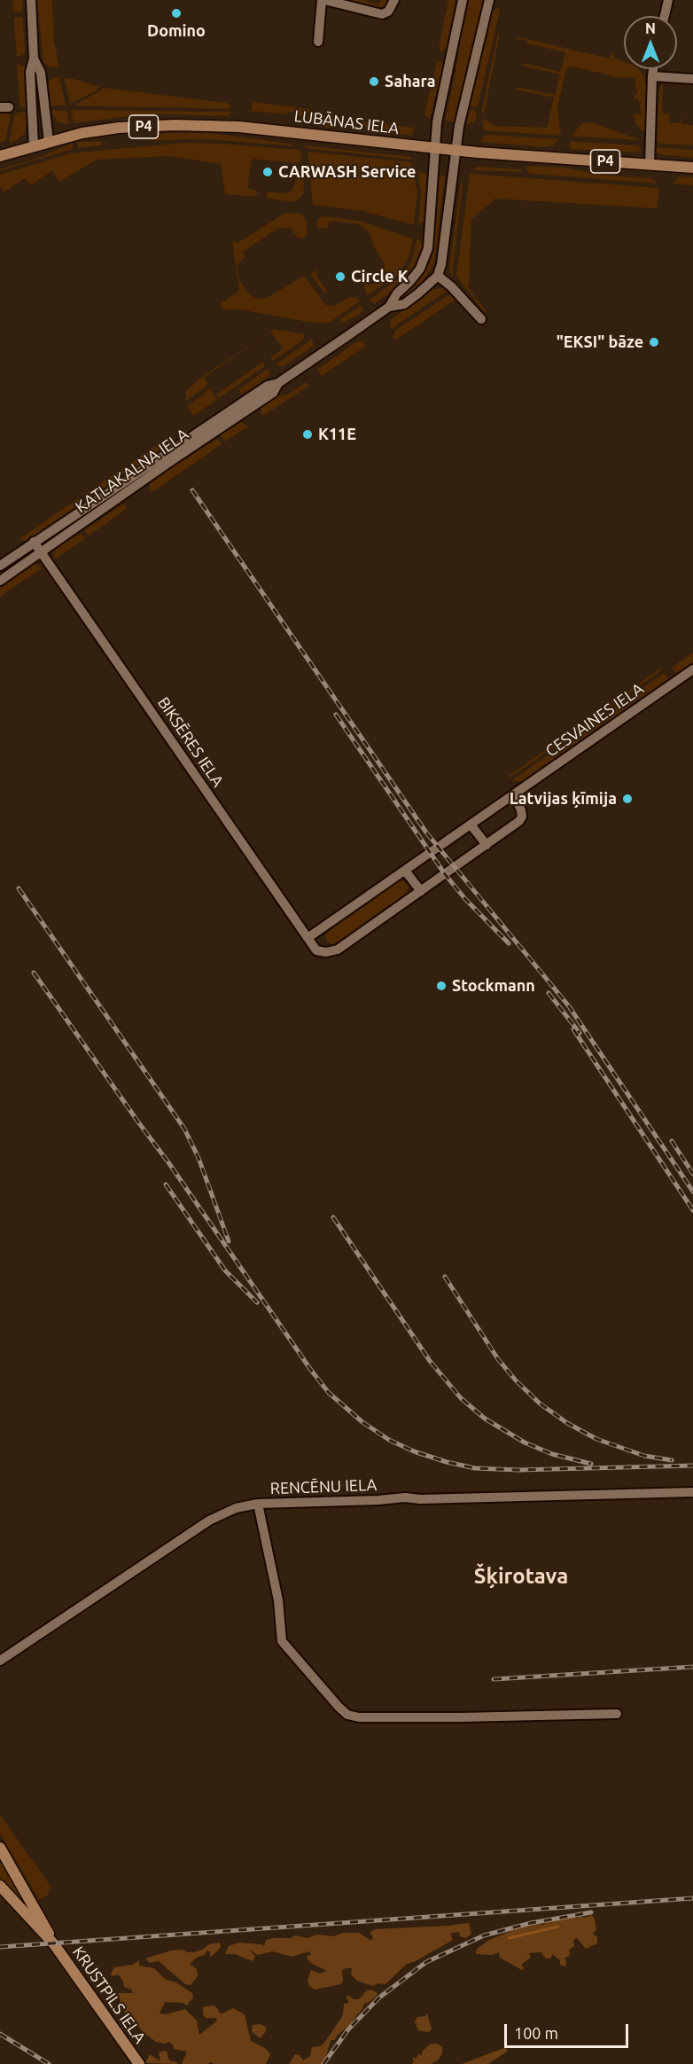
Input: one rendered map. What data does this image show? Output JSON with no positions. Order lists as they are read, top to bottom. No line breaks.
{"streets":{"main road":["LUBĀNAS IELA","P4","KRUSTPILS IELA"],"street":["KATLAKALNA IELA","CESVAINES IELA","BIKSĒRES IELA","RENCĒNU IELA"]},"crossings":[["LUBĀNAS IELA","KATLAKALNA IELA"],["KATLAKALNA IELA","BIKSĒRES IELA"],["CESVAINES IELA","BIKSĒRES IELA"]],"districts":["Šķirotava"],"places":["Domino","Sahara","CARWASH Service","Circle K","\"EKSI\" bāze","K11E","Latvijas ķīmija","Stockmann"],"scale_bar":"100 m","north":"top"}
